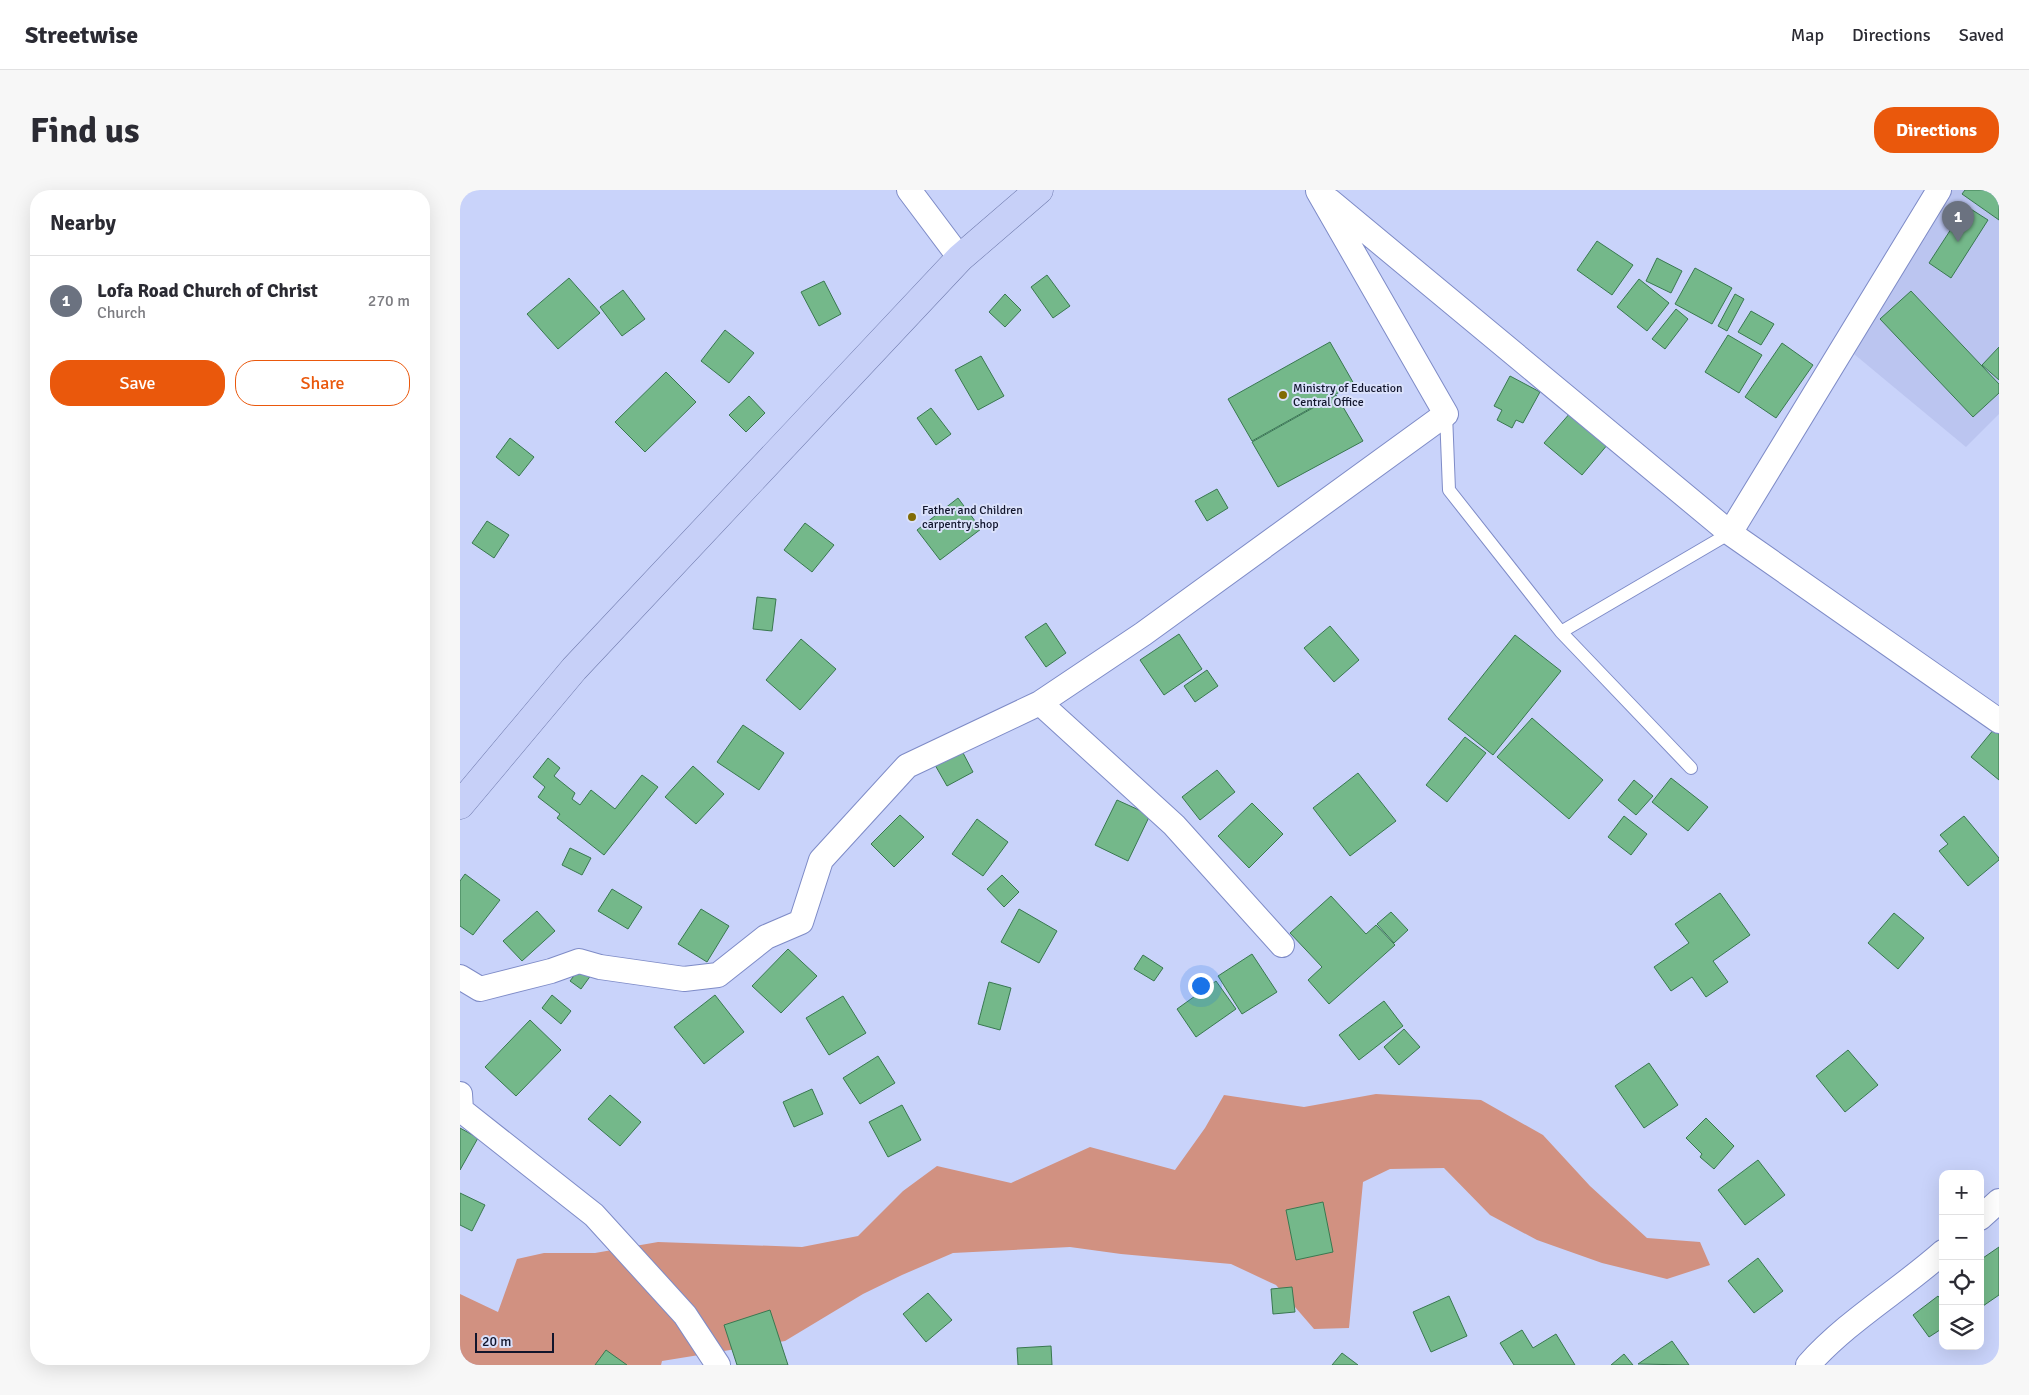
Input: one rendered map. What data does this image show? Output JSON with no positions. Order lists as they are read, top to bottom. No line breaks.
{"places":["Ministry of Education Central Office","Father and Children carpentry shop"],"scale_bar":"20 m","page":{"header":"Streetwise","nav":["Map","Directions","Saved"],"buttons":["Directions",["Save","Share"]],"title":"Find us","heading":"Nearby","pins":"1","list":[{"mark":"1","name":"Lofa Road Church of Christ","note":"Church","value":"270 m"}],"map_buttons":["+","−"],"scale":"20 m"}}
